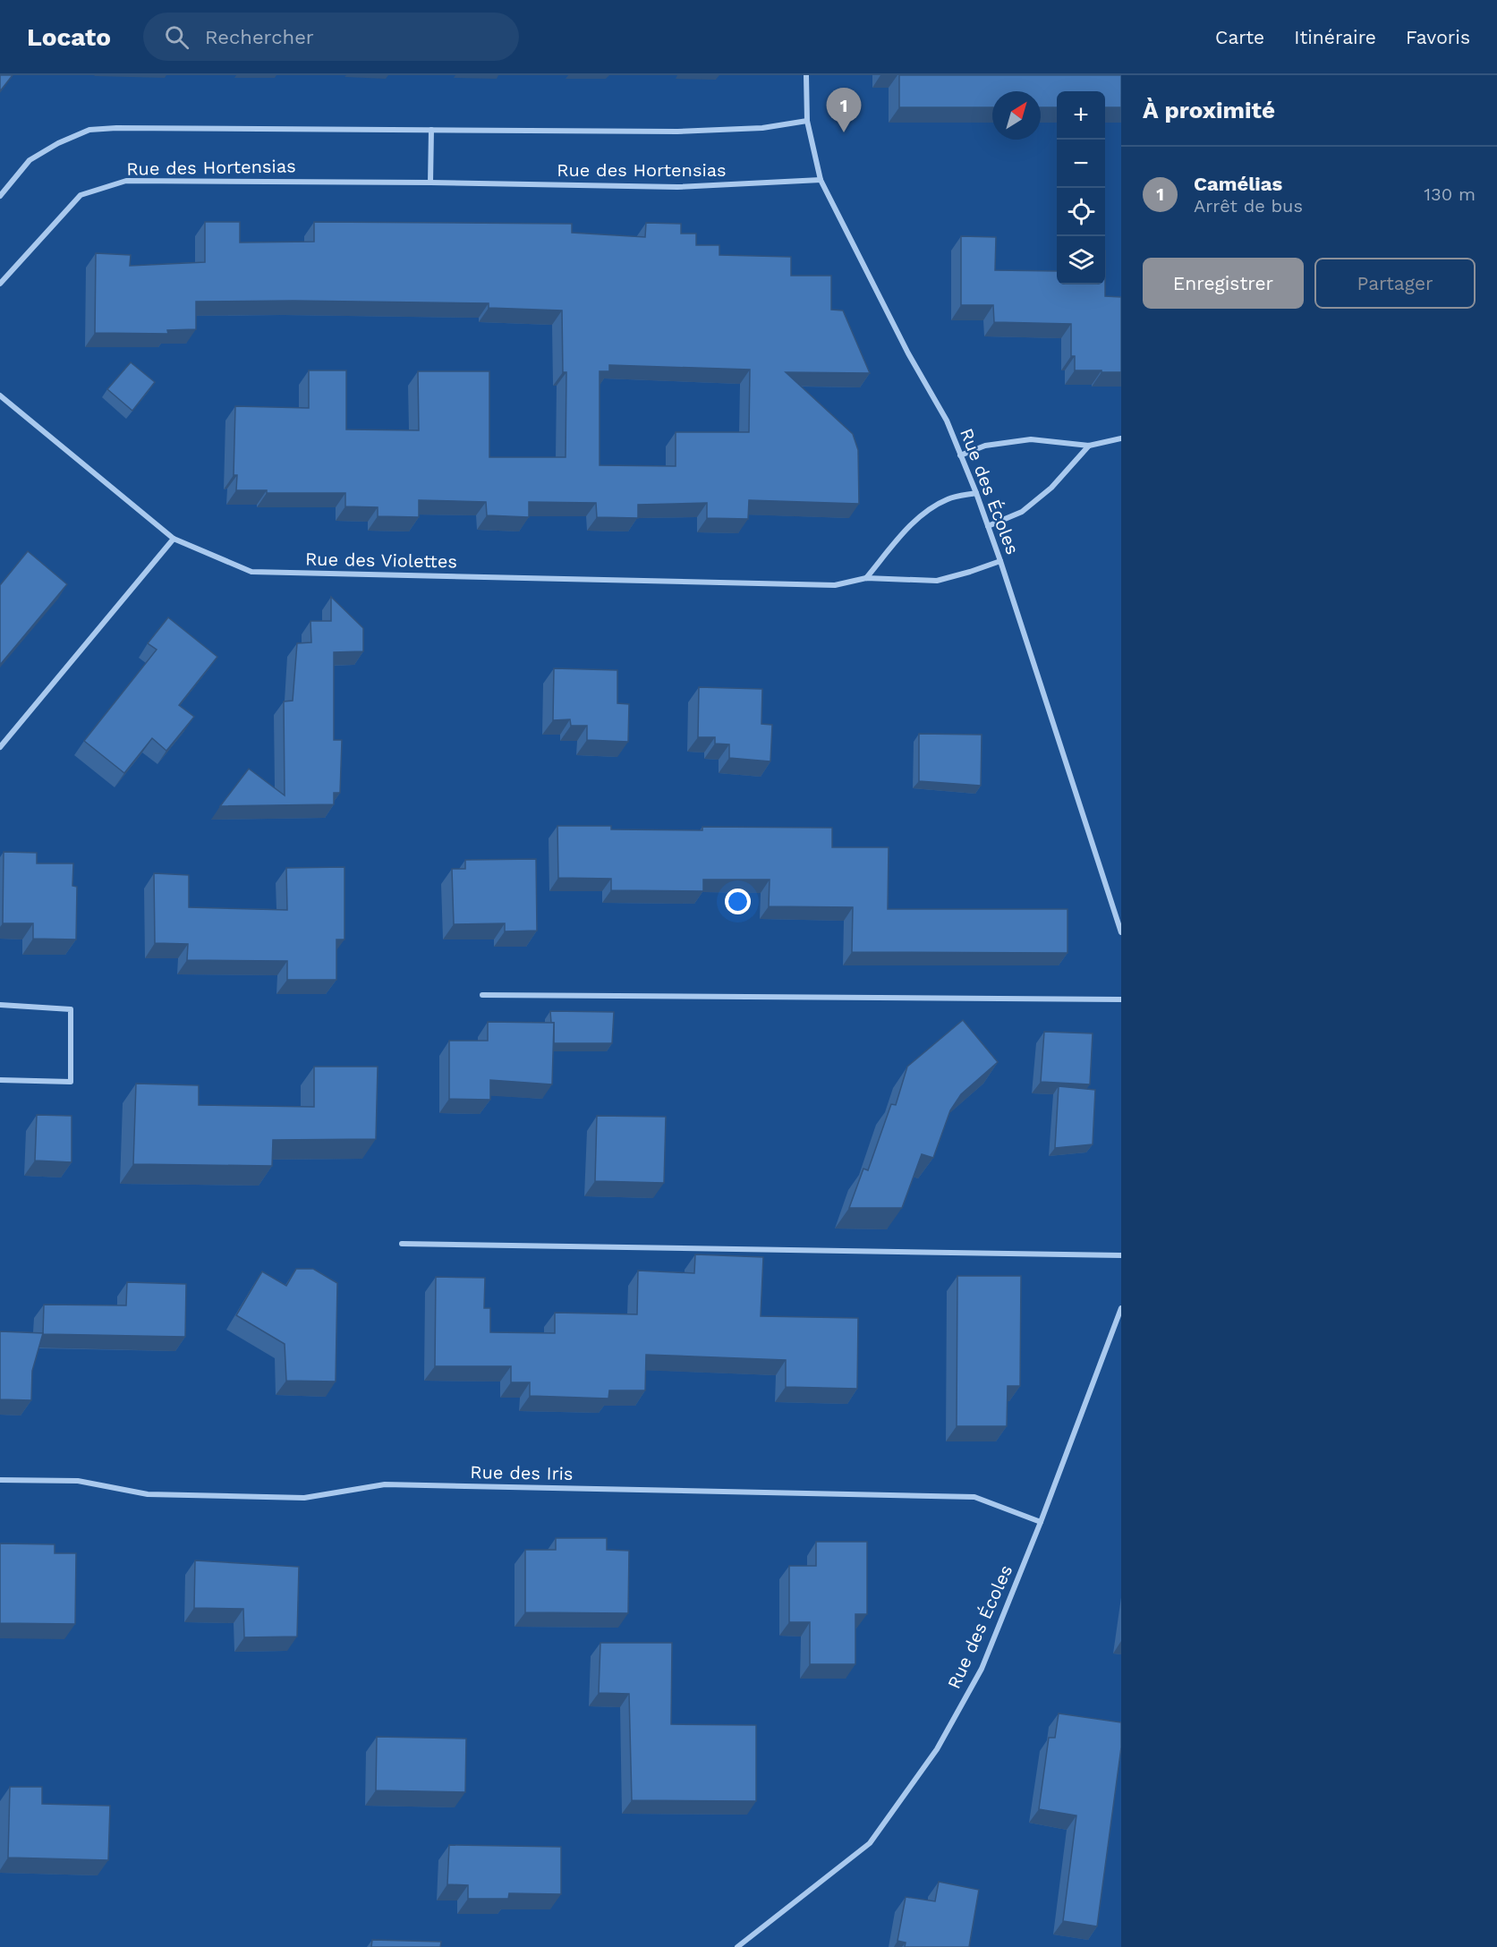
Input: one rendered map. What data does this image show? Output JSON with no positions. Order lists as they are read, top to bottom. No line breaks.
{"streets":{"street":["Rue des Hortensias","Rue des Écoles","Rue des Violettes","Rue des Iris"]},"crossings":[["Rue des Hortensias","Rue des Écoles"],["Rue des Écoles","Rue des Violettes"],["Rue des Écoles","Rue des Iris"]],"north":"top right","page":{"header":"Locato","search":"Rechercher","nav":["Carte","Itinéraire","Favoris"],"heading":"À proximité","pins":"1","map_buttons":["+","−"],"list":[{"mark":"1","name":"Camélias","note":"Arrêt de bus","value":"130 m"}],"buttons":["Enregistrer","Partager"]}}
